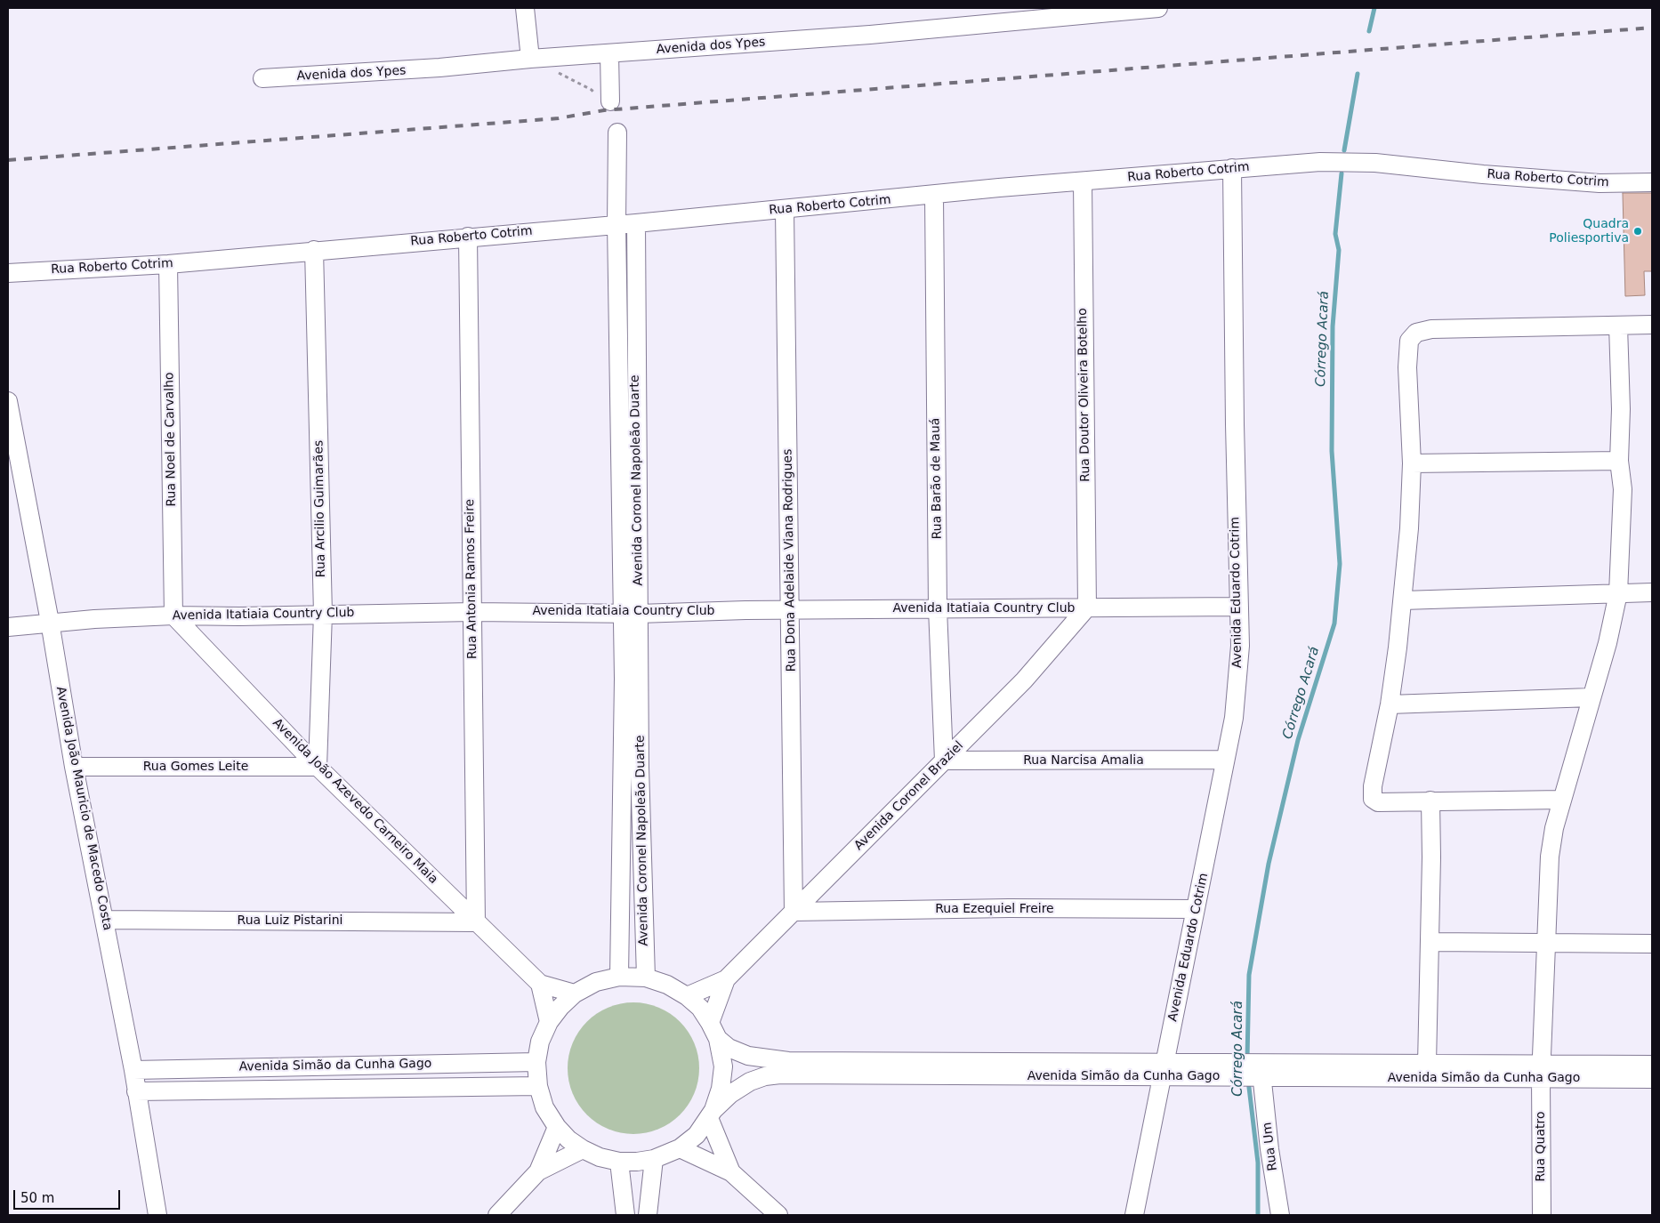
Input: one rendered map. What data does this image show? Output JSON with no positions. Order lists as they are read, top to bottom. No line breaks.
{"streets":{"street":["Avenida dos Ypes","Rua Roberto Cotrim","Rua Doutor Oliveira Botelho","Rua Noel de Carvalho","Rua Barão de Mauá","Avenida Coronel Napoleão Duarte","Rua Arcilio Guimarães","Rua Dona Adelaide Viana Rodrigues","Rua Antonia Ramos Freire","Avenida Eduardo Cotrim","Avenida Itatiaia Country Club","Rua Narcisa Amalia","Rua Gomes Leite","Avenida Coronel Braziel","Avenida João Azevedo Carneiro Maia","Avenida João Mauricio de Macedo Costa","Rua Ezequiel Freire","Rua Luiz Pistarini","Avenida Simão da Cunha Gago","Rua Um","Rua Quatro"]},"crossings":[["Rua Roberto Cotrim","Rua Doutor Oliveira Botelho"],["Rua Roberto Cotrim","Rua Noel de Carvalho"],["Rua Roberto Cotrim","Rua Barão de Mauá"],["Rua Roberto Cotrim","Avenida Coronel Napoleão Duarte"],["Rua Roberto Cotrim","Rua Arcilio Guimarães"],["Rua Roberto Cotrim","Rua Dona Adelaide Viana Rodrigues"],["Rua Roberto Cotrim","Rua Antonia Ramos Freire"],["Rua Roberto Cotrim","Avenida Eduardo Cotrim"],["Rua Doutor Oliveira Botelho","Avenida Itatiaia Country Club"],["Rua Doutor Oliveira Botelho","Avenida Coronel Braziel"],["Rua Noel de Carvalho","Avenida Itatiaia Country Club"],["Rua Noel de Carvalho","Avenida João Azevedo Carneiro Maia"],["Rua Barão de Mauá","Avenida Itatiaia Country Club"],["Rua Barão de Mauá","Rua Narcisa Amalia"],["Rua Barão de Mauá","Avenida Coronel Braziel"],["Avenida Coronel Napoleão Duarte","Avenida Itatiaia Country Club"],["Rua Arcilio Guimarães","Avenida Itatiaia Country Club"],["Rua Arcilio Guimarães","Rua Gomes Leite"],["Rua Arcilio Guimarães","Avenida João Azevedo Carneiro Maia"],["Rua Dona Adelaide Viana Rodrigues","Avenida Itatiaia Country Club"],["Rua Dona Adelaide Viana Rodrigues","Avenida Coronel Braziel"],["Rua Dona Adelaide Viana Rodrigues","Rua Ezequiel Freire"],["Rua Antonia Ramos Freire","Avenida Itatiaia Country Club"],["Rua Antonia Ramos Freire","Avenida João Azevedo Carneiro Maia"],["Rua Antonia Ramos Freire","Rua Luiz Pistarini"],["Avenida Eduardo Cotrim","Avenida Itatiaia Country Club"],["Avenida Eduardo Cotrim","Rua Narcisa Amalia"],["Avenida Eduardo Cotrim","Rua Ezequiel Freire"],["Avenida Eduardo Cotrim","Avenida Simão da Cunha Gago"],["Avenida Itatiaia Country Club","Avenida Coronel Braziel"],["Avenida Itatiaia Country Club","Avenida João Azevedo Carneiro Maia"],["Avenida Itatiaia Country Club","Avenida João Mauricio de Macedo Costa"],["Rua Narcisa Amalia","Avenida Coronel Braziel"],["Rua Gomes Leite","Avenida João Azevedo Carneiro Maia"],["Rua Gomes Leite","Avenida João Mauricio de Macedo Costa"],["Avenida Coronel Braziel","Rua Ezequiel Freire"],["Avenida Coronel Braziel","Avenida Simão da Cunha Gago"],["Avenida João Azevedo Carneiro Maia","Rua Luiz Pistarini"],["Avenida João Mauricio de Macedo Costa","Rua Luiz Pistarini"],["Avenida João Mauricio de Macedo Costa","Avenida Simão da Cunha Gago"],["Avenida Simão da Cunha Gago","Rua Um"],["Avenida Simão da Cunha Gago","Rua Quatro"]],"water":["Córrego Acará"],"places":["Quadra Poliesportiva"],"scale_bar":"50 m"}
